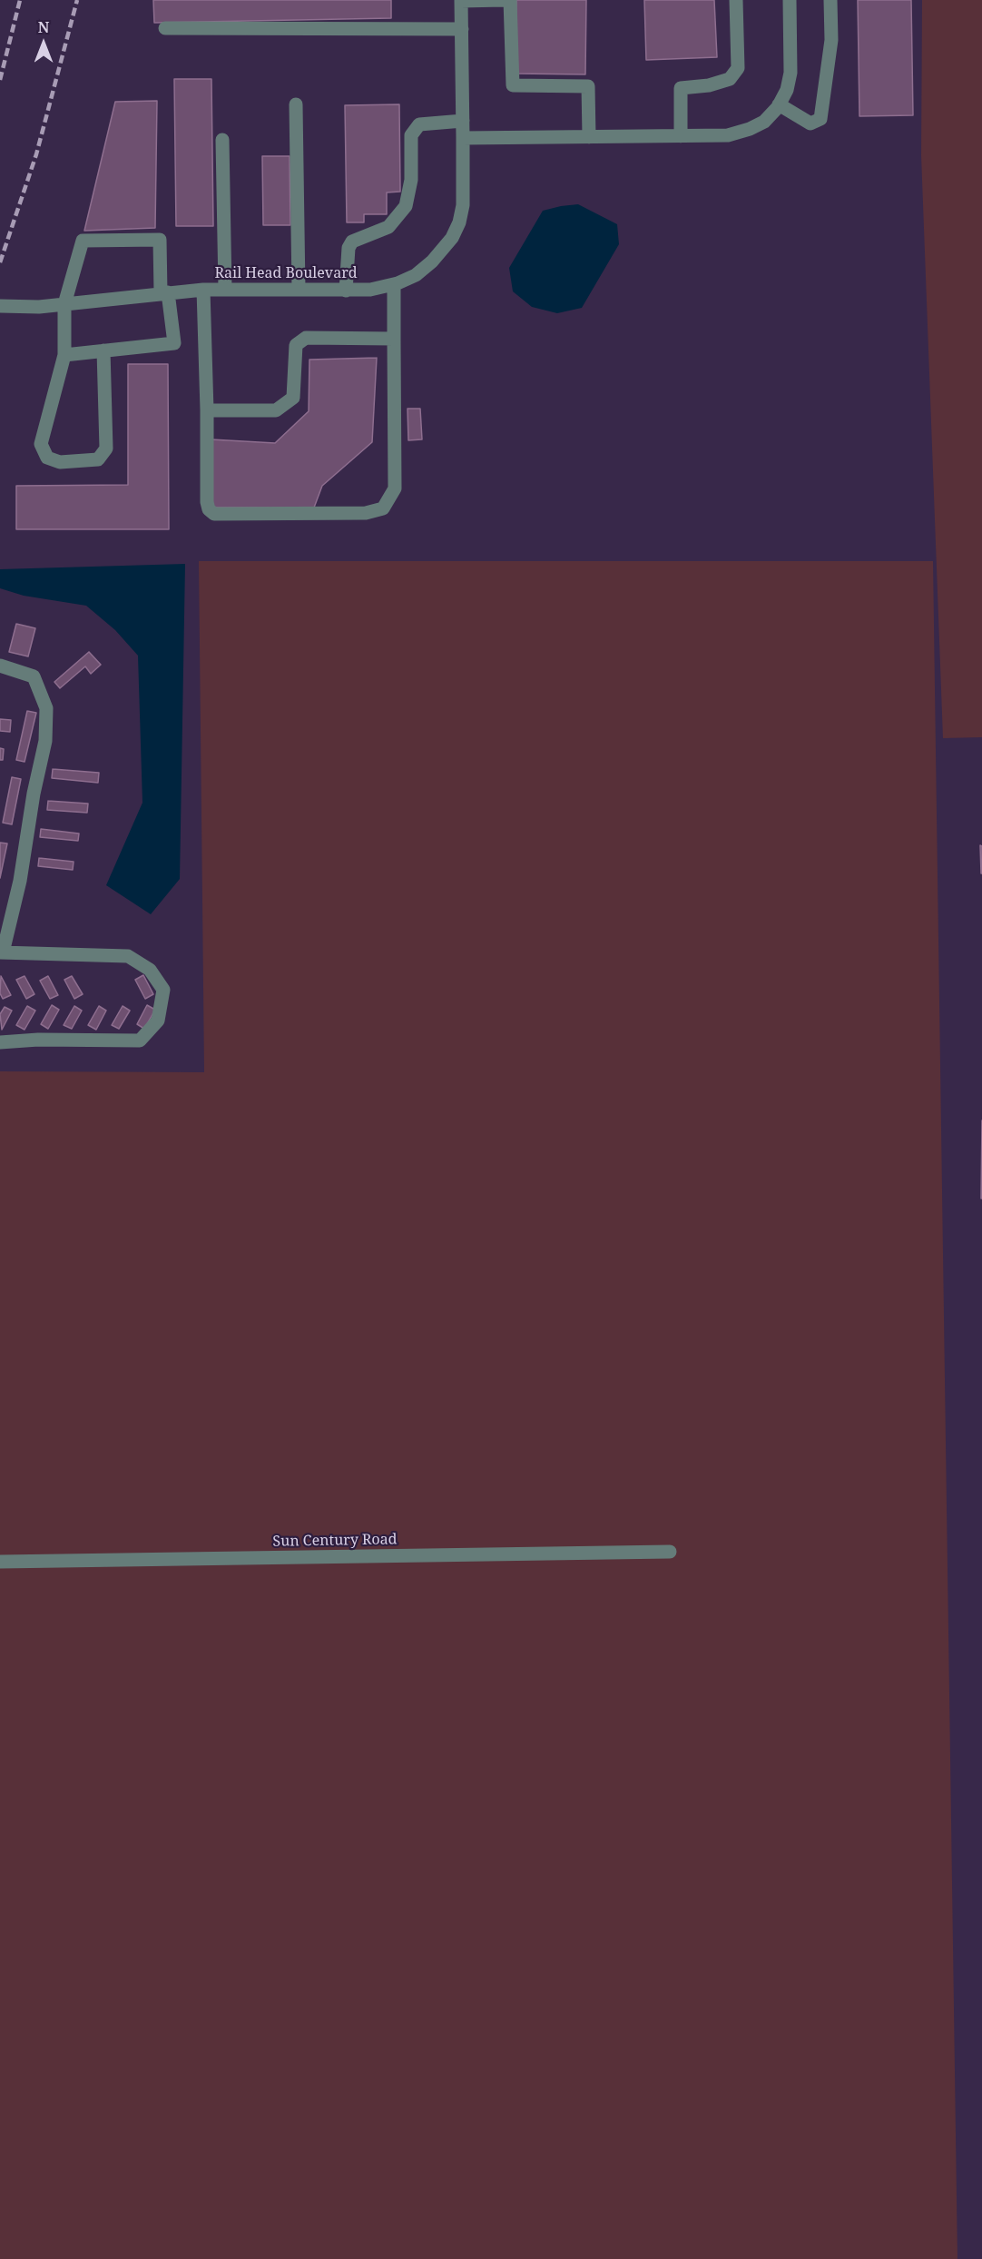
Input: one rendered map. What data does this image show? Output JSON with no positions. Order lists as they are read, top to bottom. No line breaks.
{"streets":{"street":["Rail Head Boulevard","Sun Century Road"]},"north":"top"}
